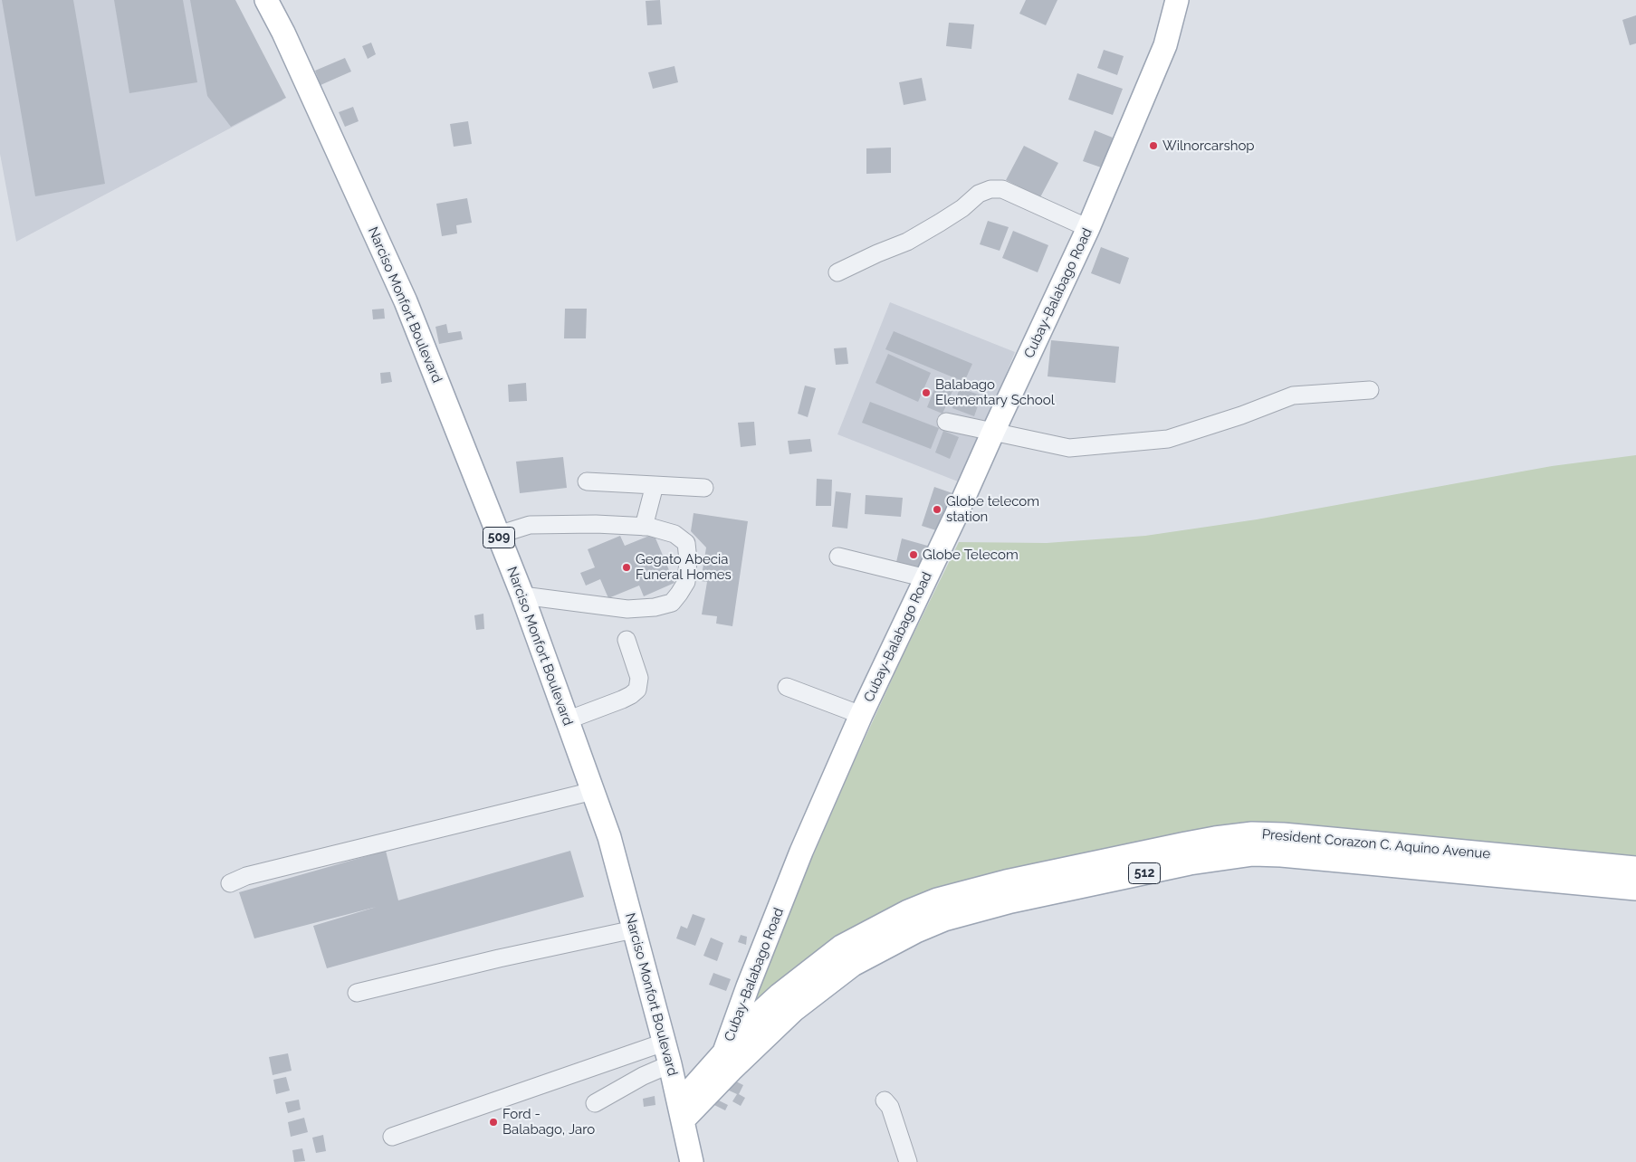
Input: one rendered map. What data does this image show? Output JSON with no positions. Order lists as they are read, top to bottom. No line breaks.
{"streets":{"main road":["Cubay-Balabago Road","Narciso Monfort Boulevard","509","President Corazon C. Aquino Avenue","512"]},"crossings":[["Cubay-Balabago Road","President Corazon C. Aquino Avenue"],["Narciso Monfort Boulevard","President Corazon C. Aquino Avenue"]],"places":["Wilnorcarshop","Balabago Elementary School","Globe telecom station","Globe Telecom","Gegato Abecia Funeral Homes","Ford - Balabago, Jaro"]}
